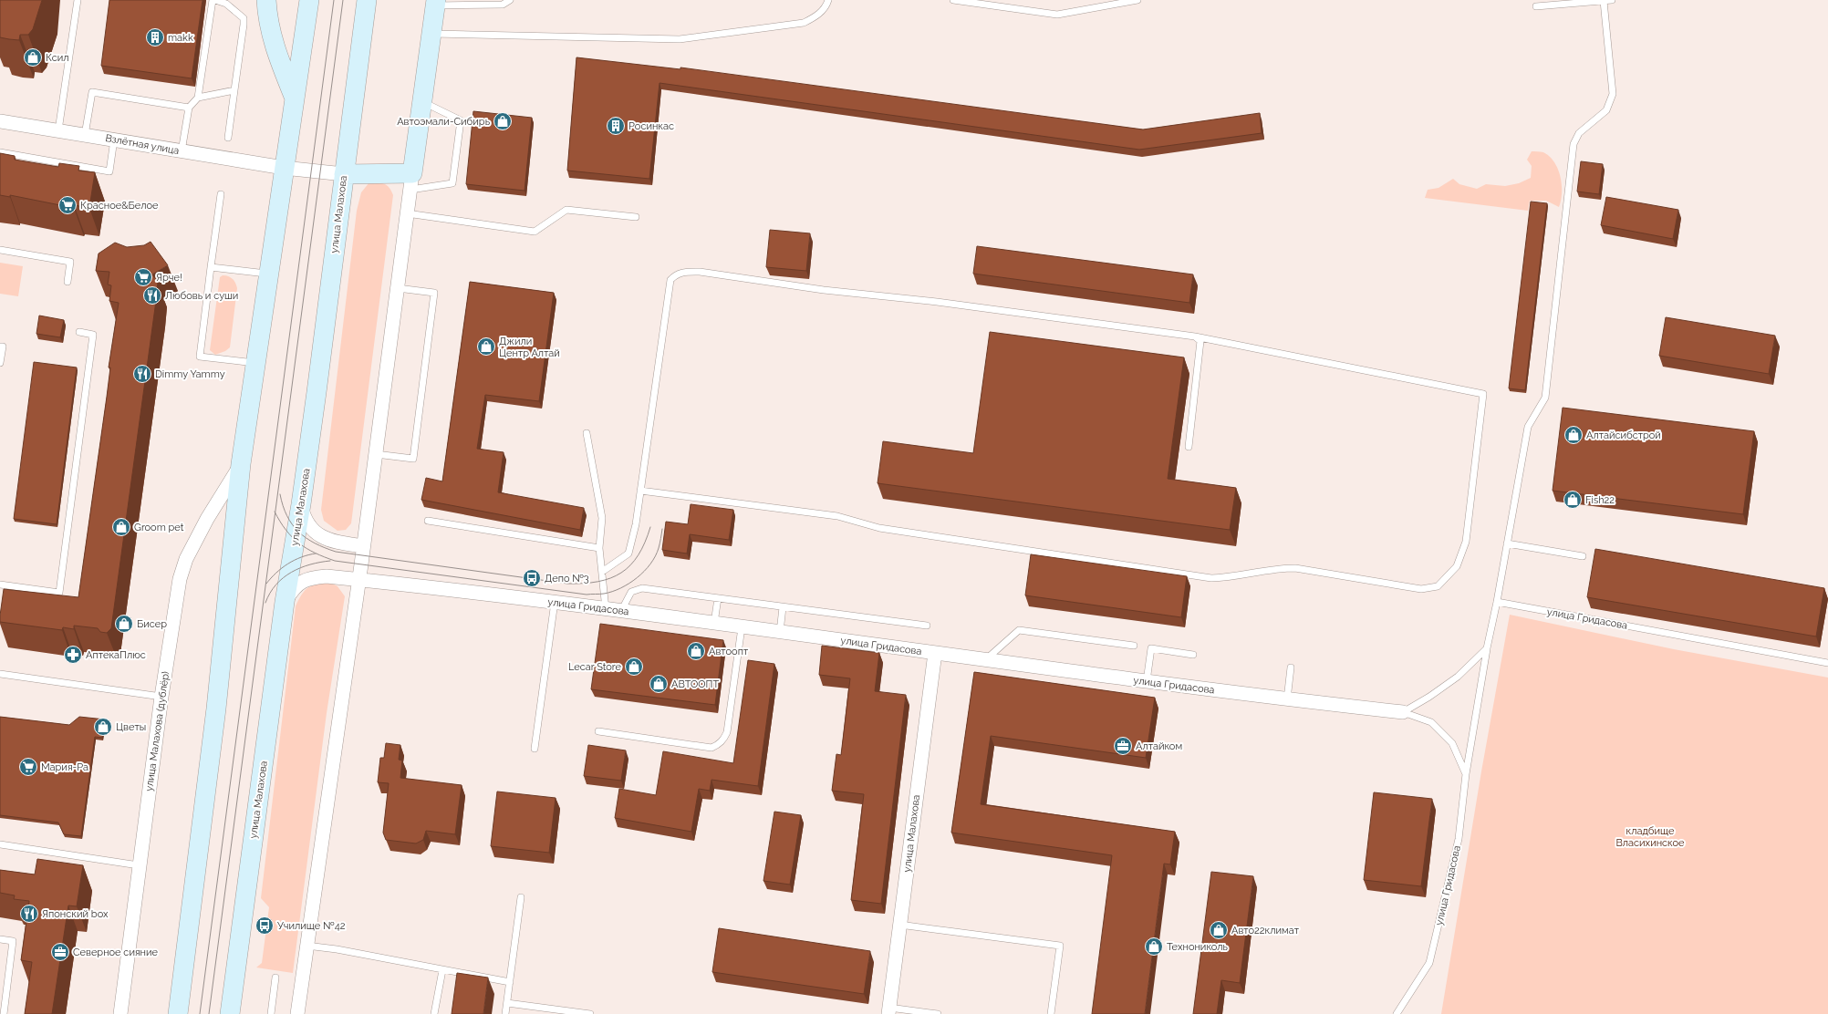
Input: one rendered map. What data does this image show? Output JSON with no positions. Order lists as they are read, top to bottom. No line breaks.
{"streets":{"main road":["улица Малахова"],"street":["Взлётная улица","улица Гридасова","улица Малахова (дублёр)"]},"crossings":[["Взлётная улица","улица Малахова"],["улица Малахова","улица Гридасова"]],"parks":["кладбище Власихинское"],"places":{"building":["makk","Росинкас"],"shop":["Ксил","Автоэмали-Сибирь","Джили Центр Алтай","Алтайсибстрой","Fish22","Groom pet","Бисер","Автоопт","Lecar Store","АВТООПТ","Цветы","Авто22климат","Технониколь"],"supermarket":["Красное&Белое","Ярче!","Мария-Ра"],"restaurant":["Любовь и суши","Dimmy Yammy","Японский box"],"bus stop":["Депо №3","Училище №42"],"pharmacy":["АптекаПлюс"],"office":["Алтайком","Северное сияние"]}}
